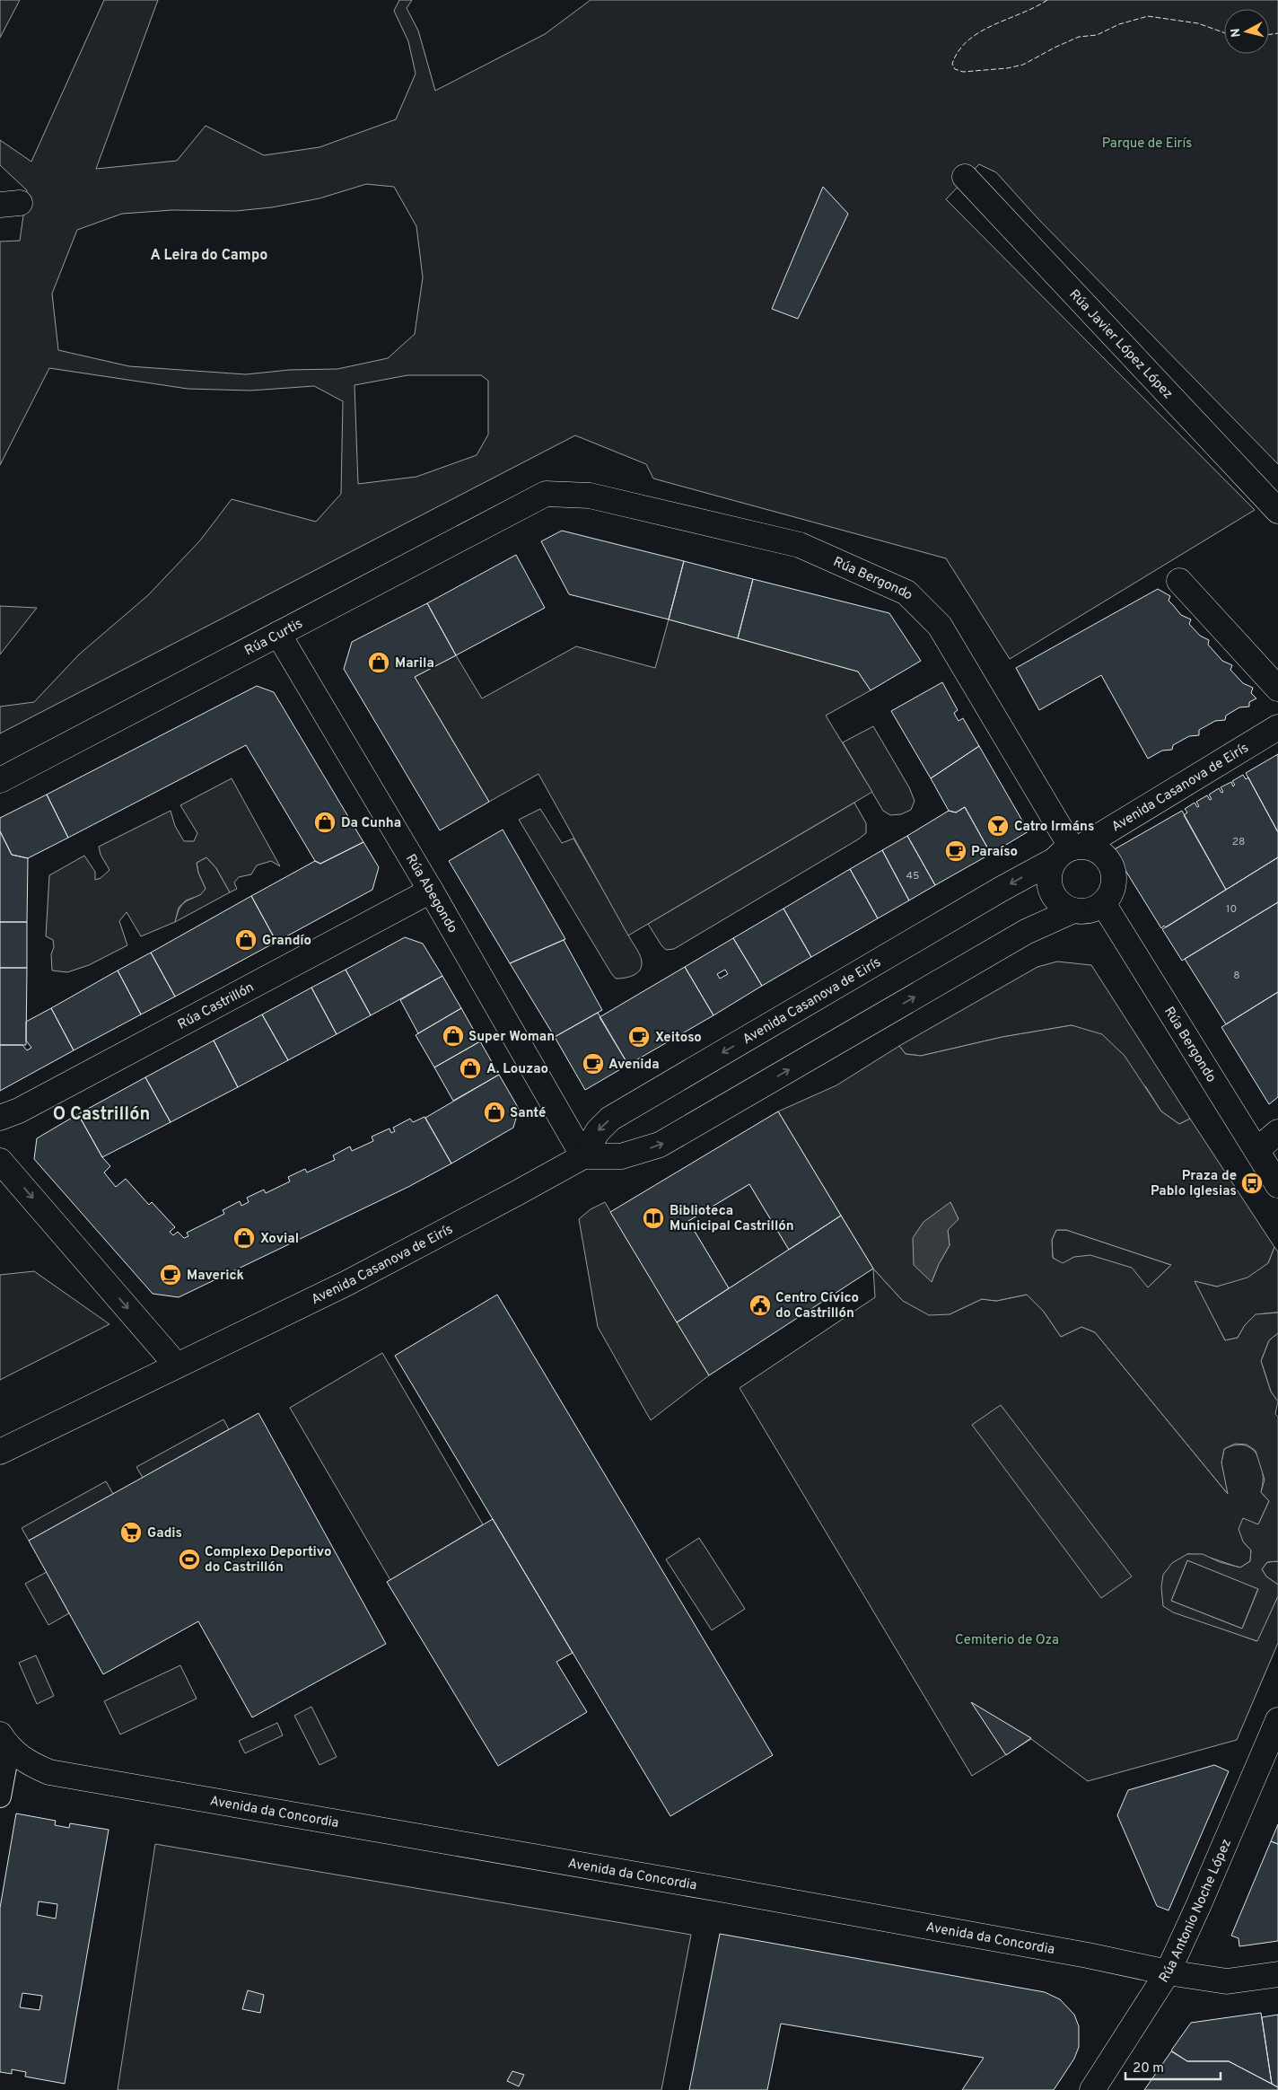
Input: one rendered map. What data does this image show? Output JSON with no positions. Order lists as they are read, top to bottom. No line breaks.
{"streets":{"street":["Rúa Javier López López","Rúa Bergondo","Rúa Curtis","Avenida Casanova de Eirís","Rúa Abegondo","Rúa Castrillón","Avenida da Concordia","Rúa Antonio Noche López"]},"crossings":[["Rúa Bergondo","Rúa Curtis"],["Rúa Bergondo","Avenida Casanova de Eirís"],["Rúa Curtis","Rúa Abegondo"],["Avenida Casanova de Eirís","Rúa Abegondo"],["Rúa Abegondo","Rúa Castrillón"],["Avenida da Concordia","Rúa Antonio Noche López"]],"districts":["A Leira do Campo","O Castrillón"],"parks":["Parque de Eirís","Cemiterio de Oza"],"places":{"shop":["Marila","Da Cunha","Grandío","Super Woman","A. Louzao","Santé","Xovial"],"bar":["Catro Irmáns"],"cafe":["Paraíso","Xeitoso","Avenida","Maverick"],"bus stop":["Praza de Pablo Iglesias"],"library":["Biblioteca Municipal Castrillón"],"public building":["Centro Cívico do Castrillón"],"supermarket":["Gadis"],"sports":["Complexo Deportivo do Castrillón"]},"house_numbers":["28","45","10","8"],"scale_bar":"20 m","north":"left"}
